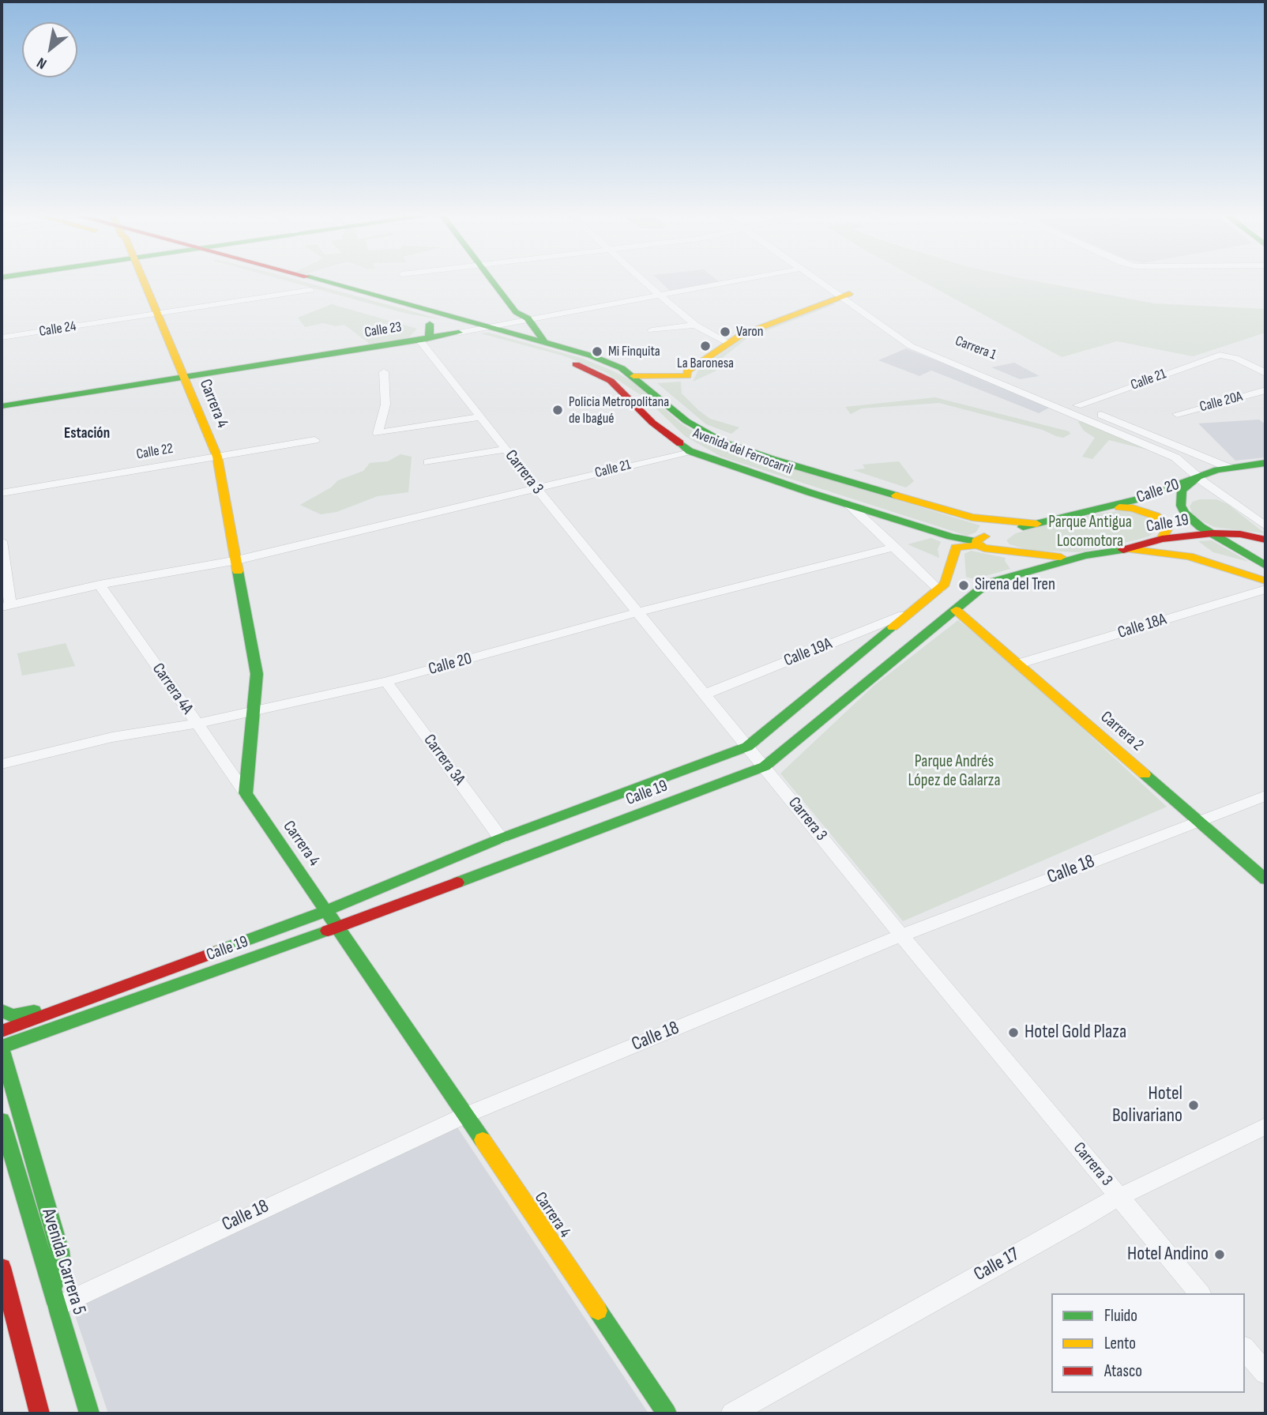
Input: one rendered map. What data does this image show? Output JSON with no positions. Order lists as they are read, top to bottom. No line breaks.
{"streets":{"main road":["Calle 23","Carrera 4","Avenida del Ferrocarril","Calle 20","Calle 19","Carrera 2","Avenida Carrera 5"],"street":["Calle 24","Carrera 1","Calle 21","Calle 20A","Calle 22","Carrera 3","Calle 18A","Calle 19A","Carrera 4A","Carrera 3A","Calle 18","Calle 17"]},"crossings":[["Calle 24","Carrera 4"],["Calle 24","Avenida del Ferrocarril"],["Calle 23","Carrera 4"],["Calle 23","Avenida del Ferrocarril"],["Calle 23","Carrera 3"],["Carrera 1","Calle 21"],["Carrera 1","Calle 20"],["Calle 21","Carrera 4"],["Calle 21","Avenida del Ferrocarril"],["Calle 21","Carrera 3"],["Calle 21","Carrera 4A"],["Carrera 4","Calle 22"],["Carrera 4","Calle 20"],["Carrera 4","Calle 19"],["Carrera 4","Carrera 4A"],["Carrera 4","Calle 18"],["Avenida del Ferrocarril","Calle 20"],["Avenida del Ferrocarril","Calle 19"],["Carrera 3","Calle 20"],["Carrera 3","Calle 19"],["Carrera 3","Calle 19A"],["Carrera 3","Calle 18"],["Carrera 3","Calle 17"],["Calle 20","Carrera 4A"],["Calle 20","Carrera 3A"],["Calle 19","Calle 19A"],["Calle 19","Carrera 2"],["Calle 19","Carrera 3A"],["Calle 18A","Carrera 2"],["Carrera 2","Calle 18"],["Calle 18","Avenida Carrera 5"]],"districts":["Estación"],"parks":["Parque Antigua Locomotora","Parque Andrés López de Galarza"],"places":["Varon","La Baronesa","Mi Finquita","Policia Metropolitana de Ibagué","Sirena del Tren","Hotel Gold Plaza","Hotel Bolivariano","Hotel Andino"],"legend":["Fluido","Lento","Atasco"],"north":"bottom left"}
